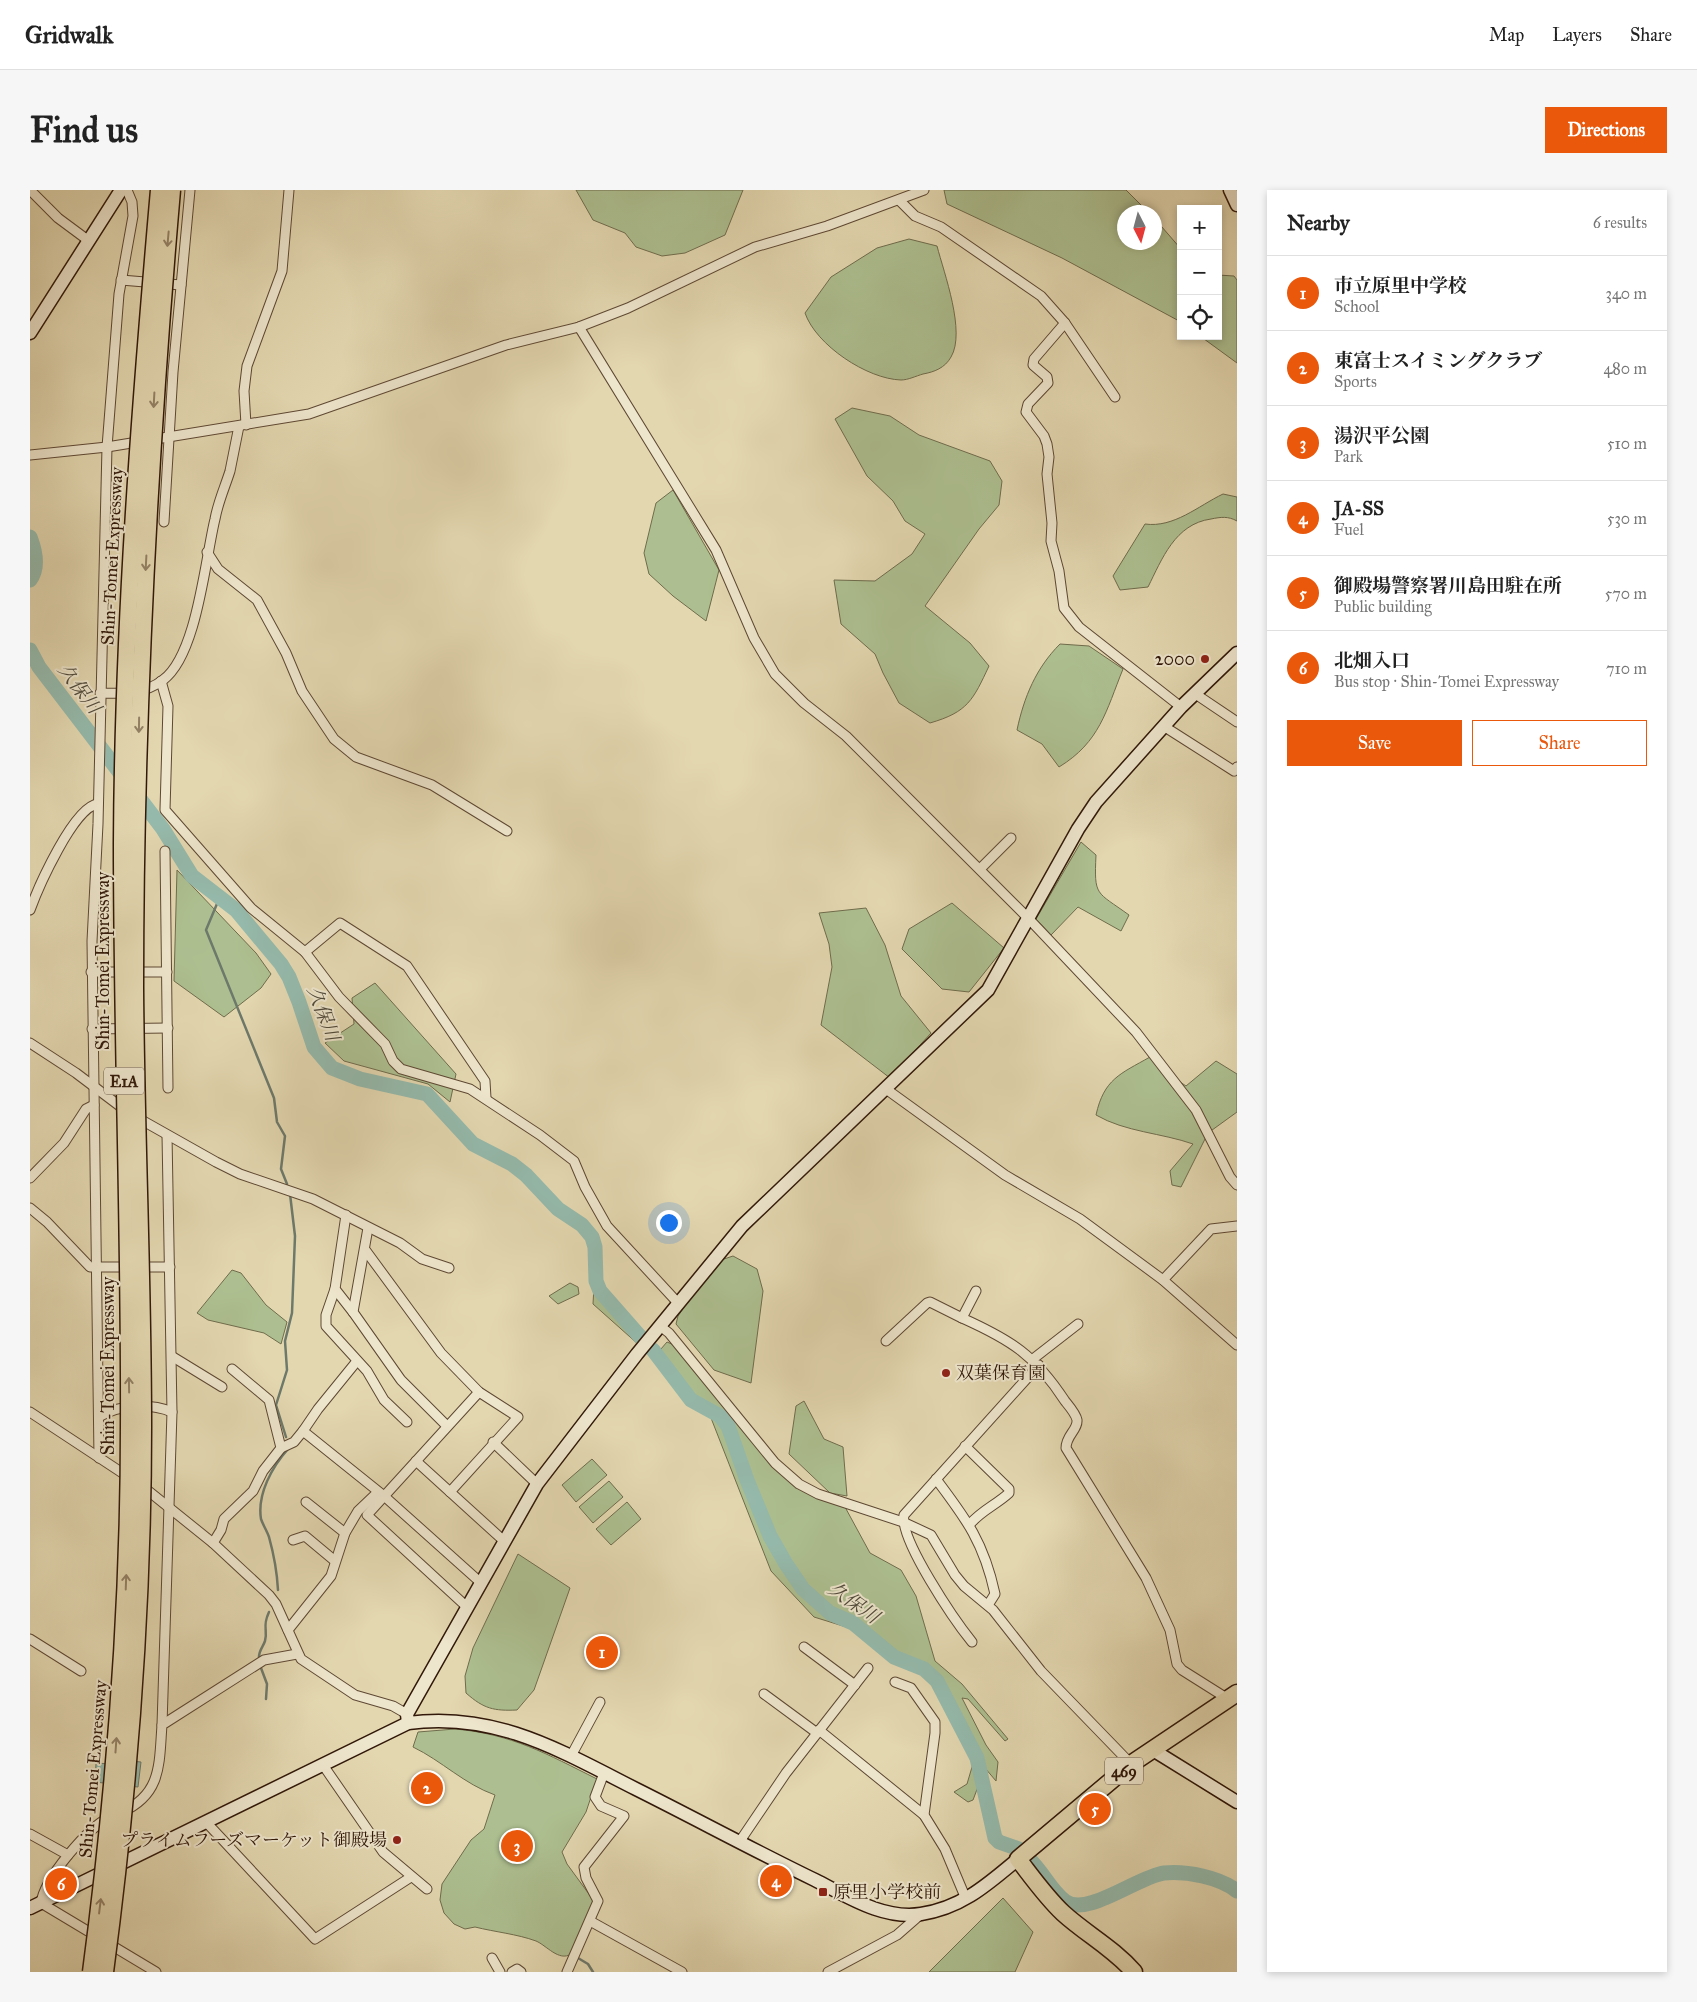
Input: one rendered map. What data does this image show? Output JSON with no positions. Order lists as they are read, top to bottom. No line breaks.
{"streets":{"highway":["Shin-Tomei Expressway","E1A","469"]},"water":["久保川"],"places":{"other":["2000","双葉保育園","プライムフーズマーケット御殿場"],"transit":["原里小学校前"]},"north":"bottom","page":{"header":"Gridwalk","nav":["Map","Layers","Share"],"buttons":["Directions",["Save","Share"]],"title":"Find us","heading":["Nearby","6 results"],"map_buttons":["+","−"],"list":[{"mark":"1","name":"市立原里中学校","note":"School","value":"340 m"},{"mark":"2","name":"東富士スイミングクラブ","note":"Sports","value":"480 m"},{"mark":"3","name":"湯沢平公園","note":"Park","value":"510 m"},{"mark":"4","name":"JA-SS","note":"Fuel","value":"530 m"},{"mark":"5","name":"御殿場警察署川島田駐在所","note":"Public building","value":"570 m"},{"mark":"6","name":"北畑入口","note":"Bus stop · Shin-Tomei Expressway","value":"710 m"}],"pins":["1","2","5","3","4","6"]}}
